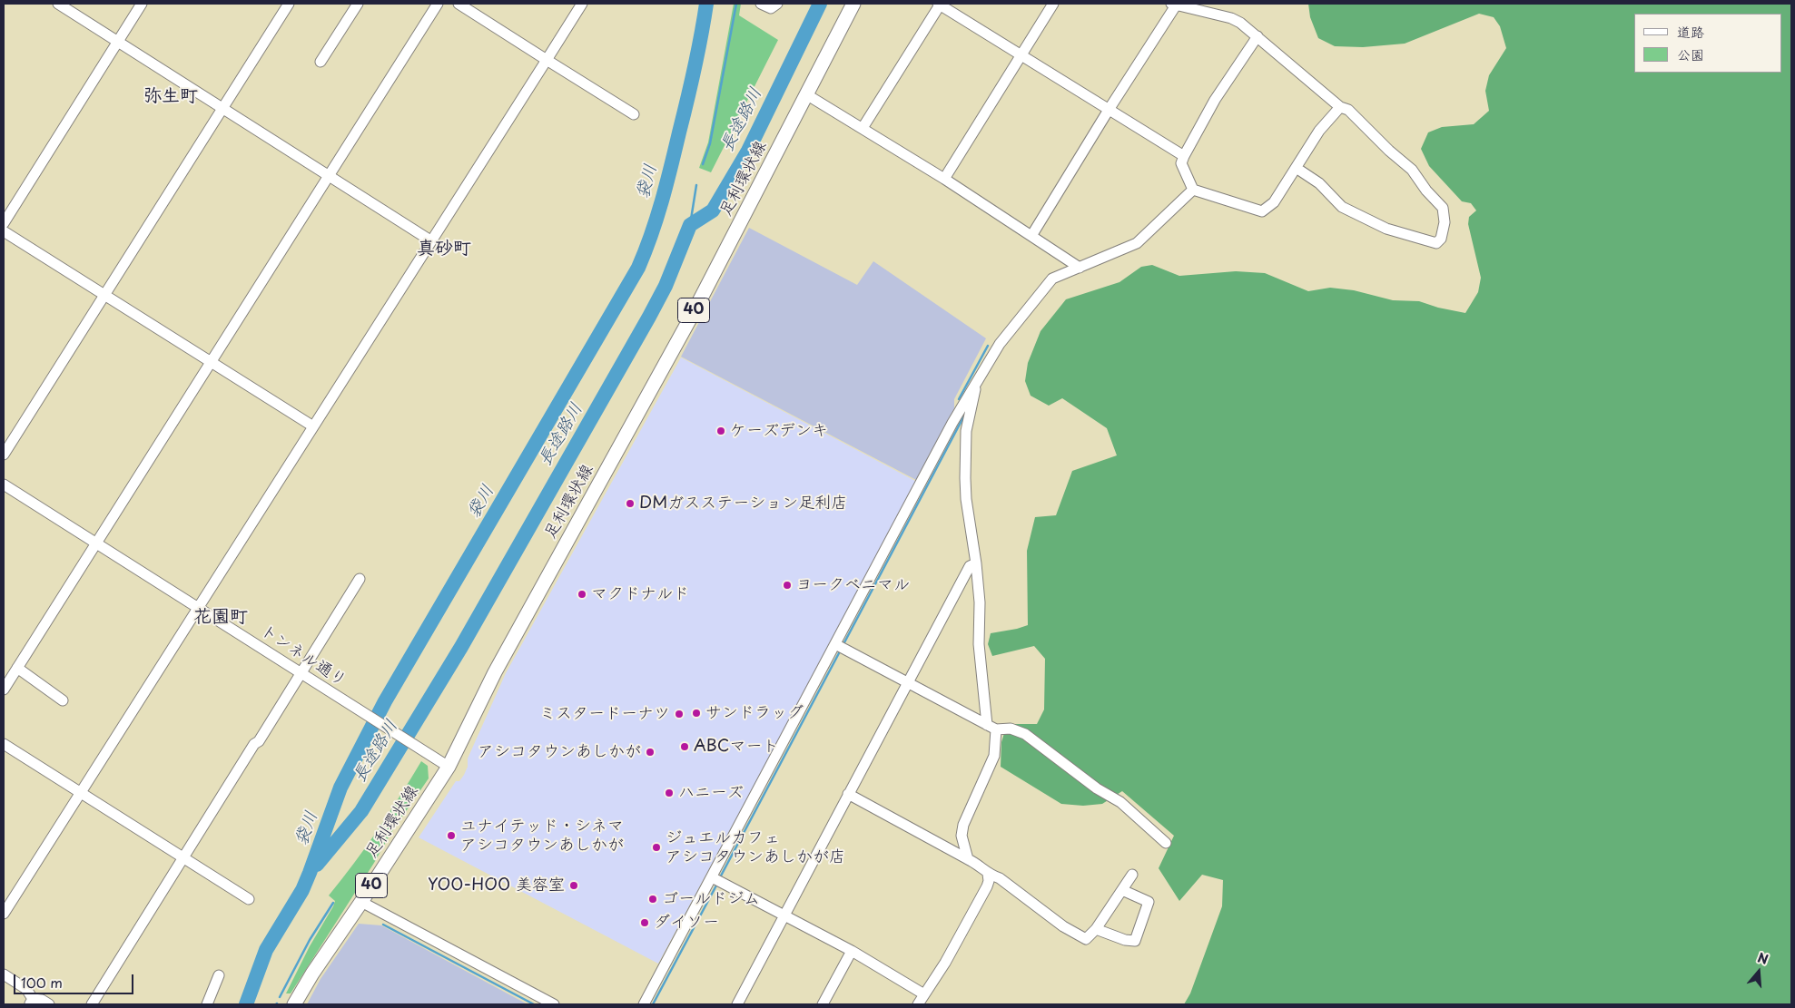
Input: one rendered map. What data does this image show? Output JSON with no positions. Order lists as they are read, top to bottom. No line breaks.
{"streets":{"main road":["足利環状線","40"],"street":["トンネル通り"]},"crossings":[["足利環状線","トンネル通り"]],"districts":["弥生町","真砂町","花園町"],"water":["長途路川","袋川"],"places":["ケーズデンキ","DMガスステーション足利店","ヨークベニマル","マクドナルド","サンドラッグ","ミスタードーナツ","ABCマート","アシコタウンあしかが","ハニーズ","ユナイテッド・シネマ アシコタウンあしかが","ジュエルカフェ アシコタウンあしかが店","YOO-HOO 美容室","ゴールドジム","ダイソー"],"legend":["道路","公園"],"scale_bar":"100 m","north":"top"}
